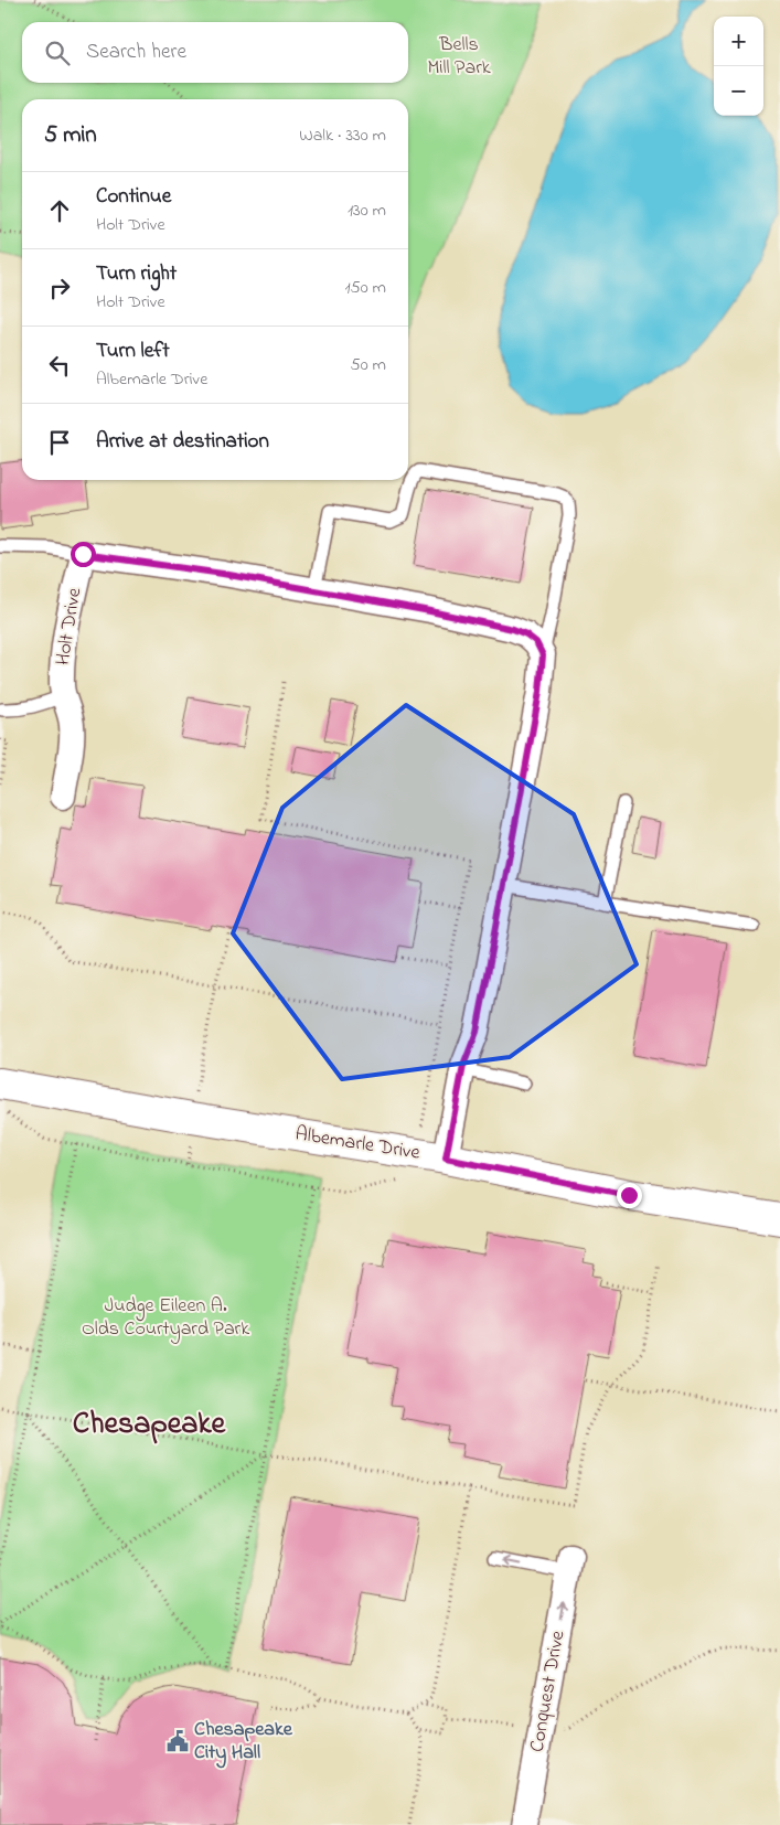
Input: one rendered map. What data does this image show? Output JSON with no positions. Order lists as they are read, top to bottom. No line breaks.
{"streets":{"street":["Holt Drive","Albemarle Drive","Conquest Drive"]},"one_way":["Conquest Drive"],"districts":["Chesapeake"],"parks":["Bells Mill Park","Judge Eileen A. Olds Courtyard Park"],"places":{"public building":["Chesapeake City Hall"]},"page":{"map_buttons":["+","−"],"search":"Search here","heading":["5 min","Walk · 330 m"],"list":[["Continue","Holt Drive","130 m"],["Turn right","Holt Drive","150 m"],["Turn left","Albemarle Drive","50 m"],"Arrive at destination"]}}
